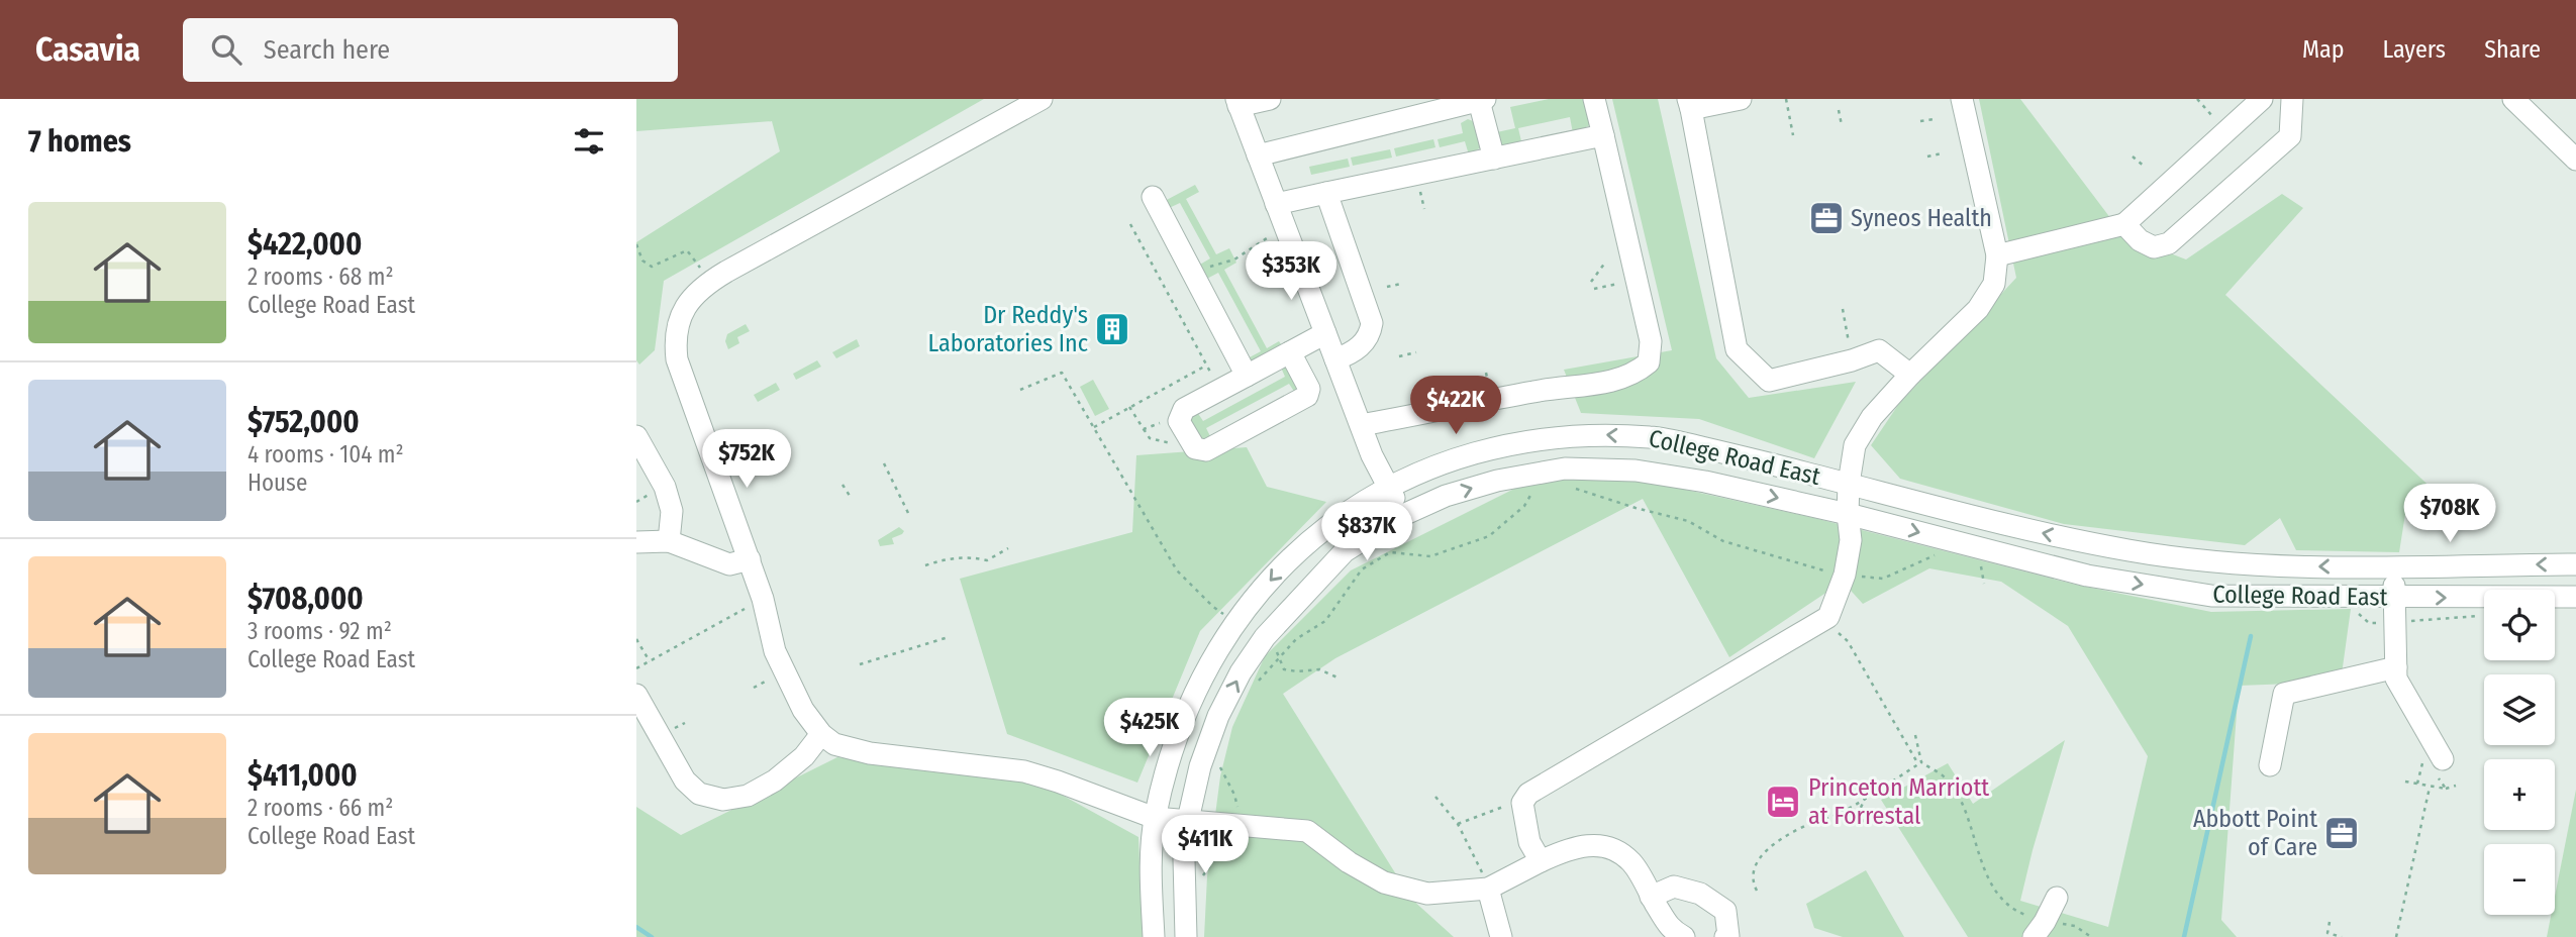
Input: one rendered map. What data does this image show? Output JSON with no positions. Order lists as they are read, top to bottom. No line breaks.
{"streets":{"street":["College Road East"]},"places":{"office":["Syneos Health","Abbott Point of Care"],"building":["Dr Reddy's Laboratories Inc"],"hotel":["Princeton Marriott at Forrestal"]},"page":{"header":"Casavia","search":"Search here","nav":["Map","Layers","Share"],"heading":"7 homes","list":[{"name":"$422,000","note":"2 rooms · 68 m² · College Road East"},{"name":"$752,000","note":"4 rooms · 104 m² · House"},{"name":"$708,000","note":"3 rooms · 92 m² · College Road East"},{"name":"$411,000","note":"2 rooms · 66 m² · College Road East"}],"price":["$353K","$422K","$752K","$708K","$837K","$425K","$411K"],"map_buttons":["+","−"]}}
